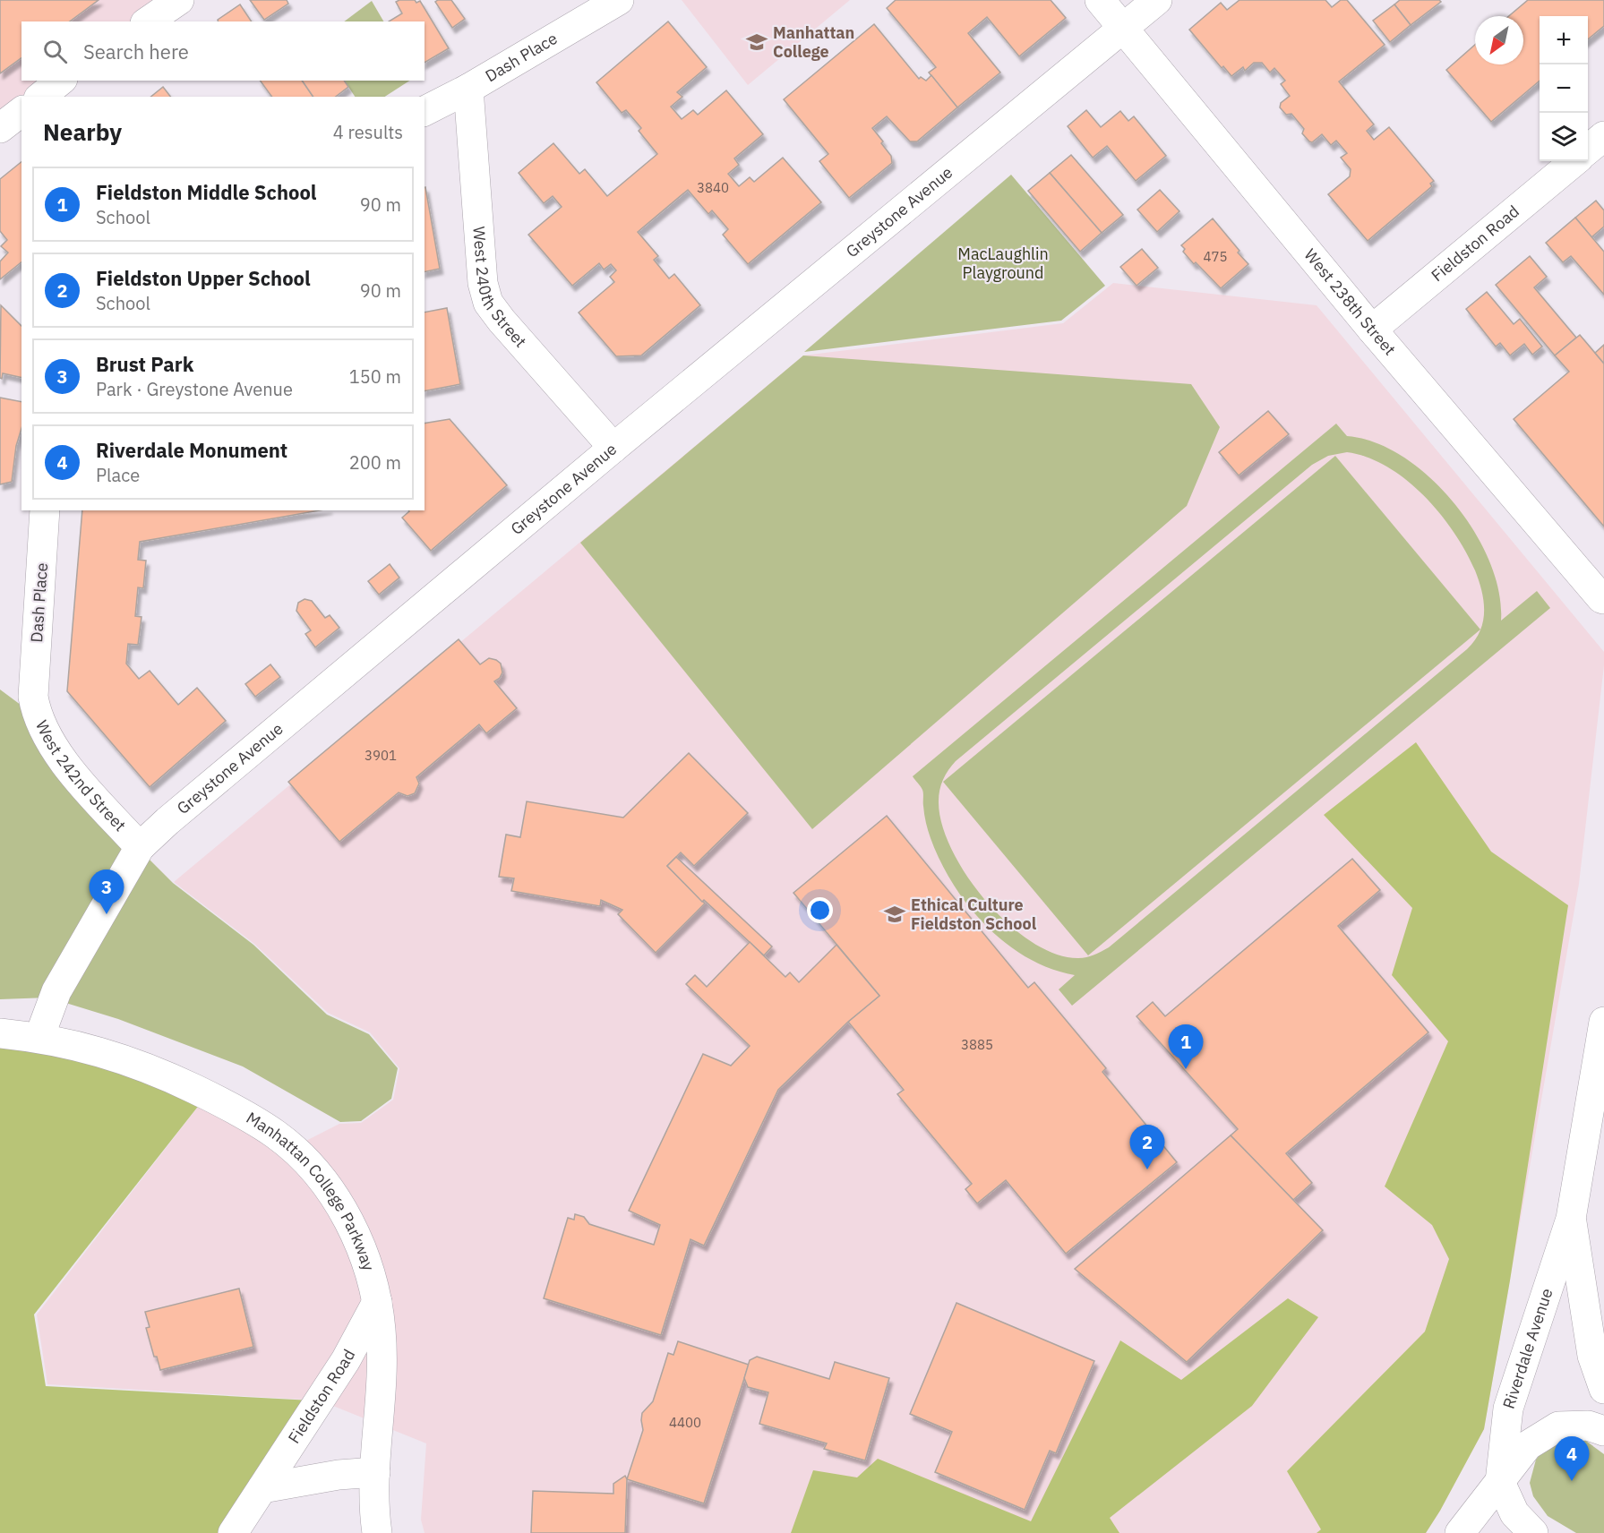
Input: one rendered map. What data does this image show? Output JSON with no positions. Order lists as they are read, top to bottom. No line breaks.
{"streets":{"street":["Dash Place","Greystone Avenue","Fieldston Road","West 240th Street","West 238th Street","West 242nd Street","Manhattan College Parkway","Riverdale Avenue"]},"crossings":[["Dash Place","West 240th Street"],["Dash Place","West 242nd Street"],["Greystone Avenue","West 240th Street"],["Greystone Avenue","West 238th Street"],["Greystone Avenue","West 242nd Street"],["Greystone Avenue","Manhattan College Parkway"],["Fieldston Road","West 238th Street"],["Fieldston Road","Manhattan College Parkway"]],"parks":["MacLaughlin Playground"],"places":{"school or university":["Manhattan College","Ethical Culture Fieldston School"]},"house_numbers":["3840","475","3901","3885","4400"],"north":"bottom left","page":{"map_buttons":["+","−"],"search":"Search here","heading":["Nearby","4 results"],"list":[{"mark":"1","name":"Fieldston Middle School","note":"School","value":"90 m"},{"mark":"2","name":"Fieldston Upper School","note":"School","value":"90 m"},{"mark":"3","name":"Brust Park","note":"Park · Greystone Avenue","value":"150 m"},{"mark":"4","name":"Riverdale Monument","note":"Place","value":"200 m"}],"pins":["3","1","2","4"]}}
